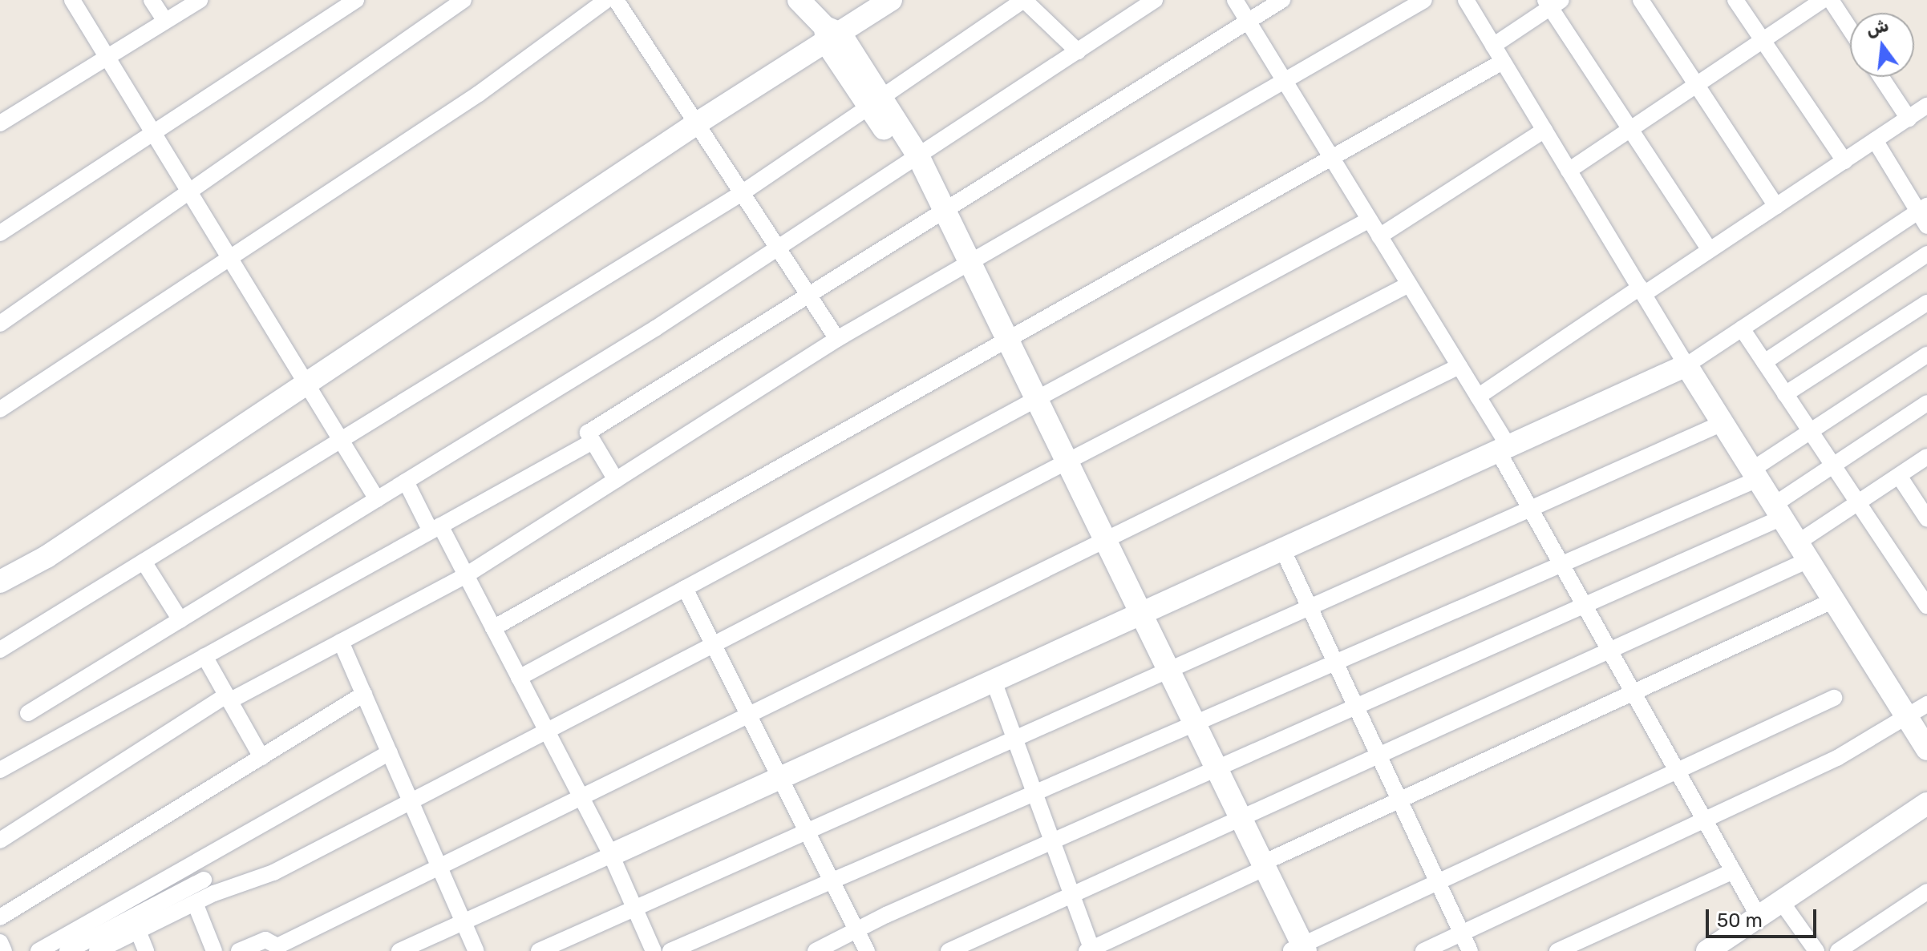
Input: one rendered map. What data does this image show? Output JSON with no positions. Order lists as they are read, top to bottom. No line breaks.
{"scale_bar":"50 m","north":"top"}
